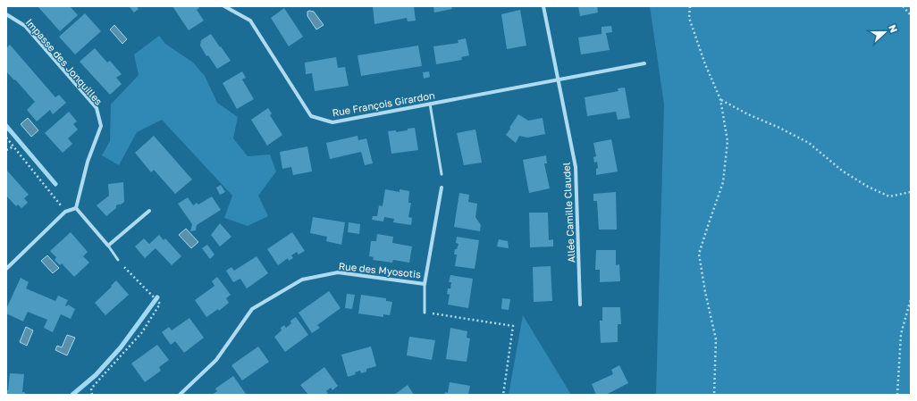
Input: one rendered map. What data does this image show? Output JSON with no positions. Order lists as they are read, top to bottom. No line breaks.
{"streets":{"street":["Impasse des Jonquilles","Rue François Girardon","Allée Camille Claudel","Rue des Myosotis"]},"crossings":[["Rue François Girardon","Allée Camille Claudel"]],"north":"right"}
